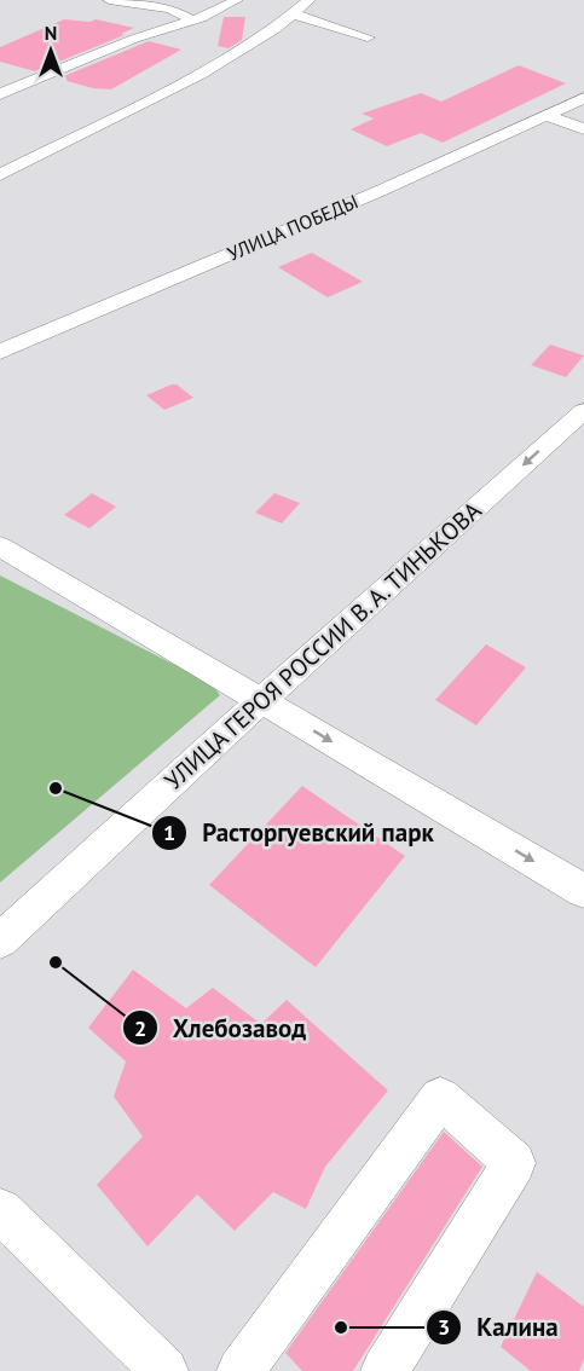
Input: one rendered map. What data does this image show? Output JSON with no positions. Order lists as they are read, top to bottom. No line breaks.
{"streets":{"street":["УЛИЦА ПОБЕДЫ","УЛИЦА ГЕРОЯ РОССИИ В. А. ТИНЬКОВА"]},"one_way":["УЛИЦА ГЕРОЯ РОССИИ В. А. ТИНЬКОВА"],"places":["Расторгуевский парк","Хлебозавод","Калина"],"north":"top"}
